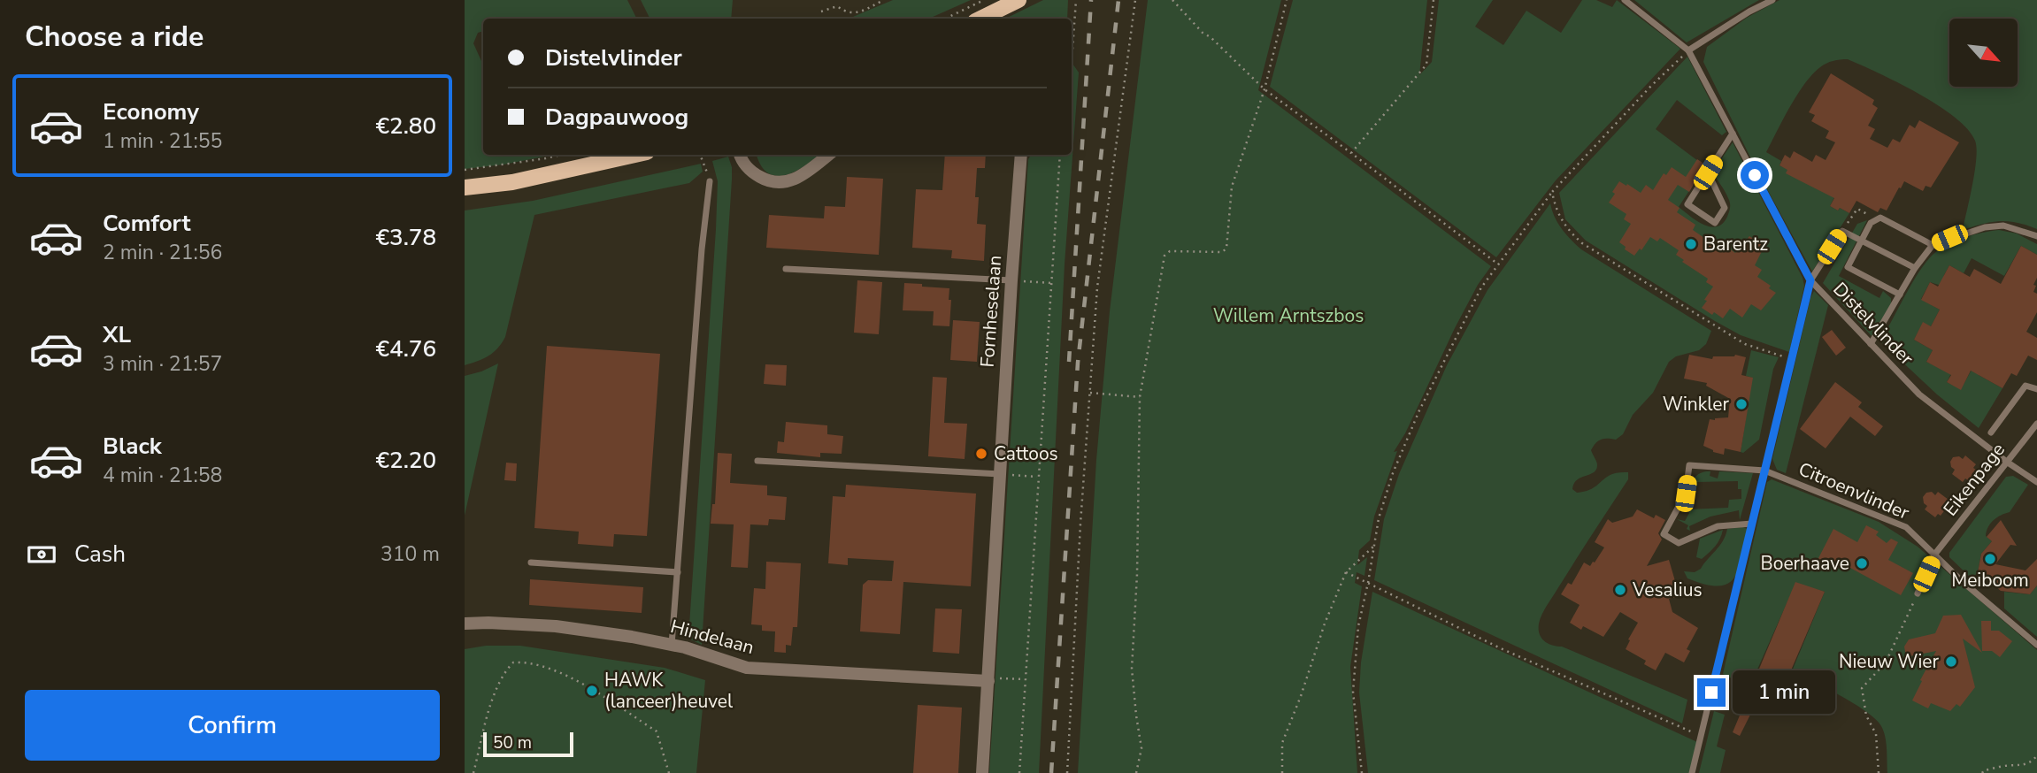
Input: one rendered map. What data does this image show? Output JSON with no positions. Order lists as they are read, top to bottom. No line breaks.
{"streets":{"street":["Fornheselaan","Hindelaan"],"lane":["Distelvlinder","Eikenpage","Citroenvlinder"]},"crossings":[["Fornheselaan","Hindelaan"],["Distelvlinder","Eikenpage"],["Eikenpage","Citroenvlinder"]],"parks":["Willem Arntszbos"],"places":["Barentz","Winkler","Cattoos","Meiboom","Boerhaave","Vesalius","Nieuw Wier","HAWK (lanceer)heuvel"],"scale_bar":"50 m","north":"bottom right","page":{"heading":"Choose a ride","banner":["Distelvlinder","Dagpauwoog"],"list":[{"name":"Economy","note":"1 min · 21:55","value":"€2.80"},{"name":"Comfort","note":"2 min · 21:56","value":"€3.78"},{"name":"XL","note":"3 min · 21:57","value":"€4.76"},{"name":"Black","note":"4 min · 21:58","value":"€2.20"}],"pay":["Cash","310 m"],"bubble":"1 min","buttons":"Confirm","scale":"50 m"}}
